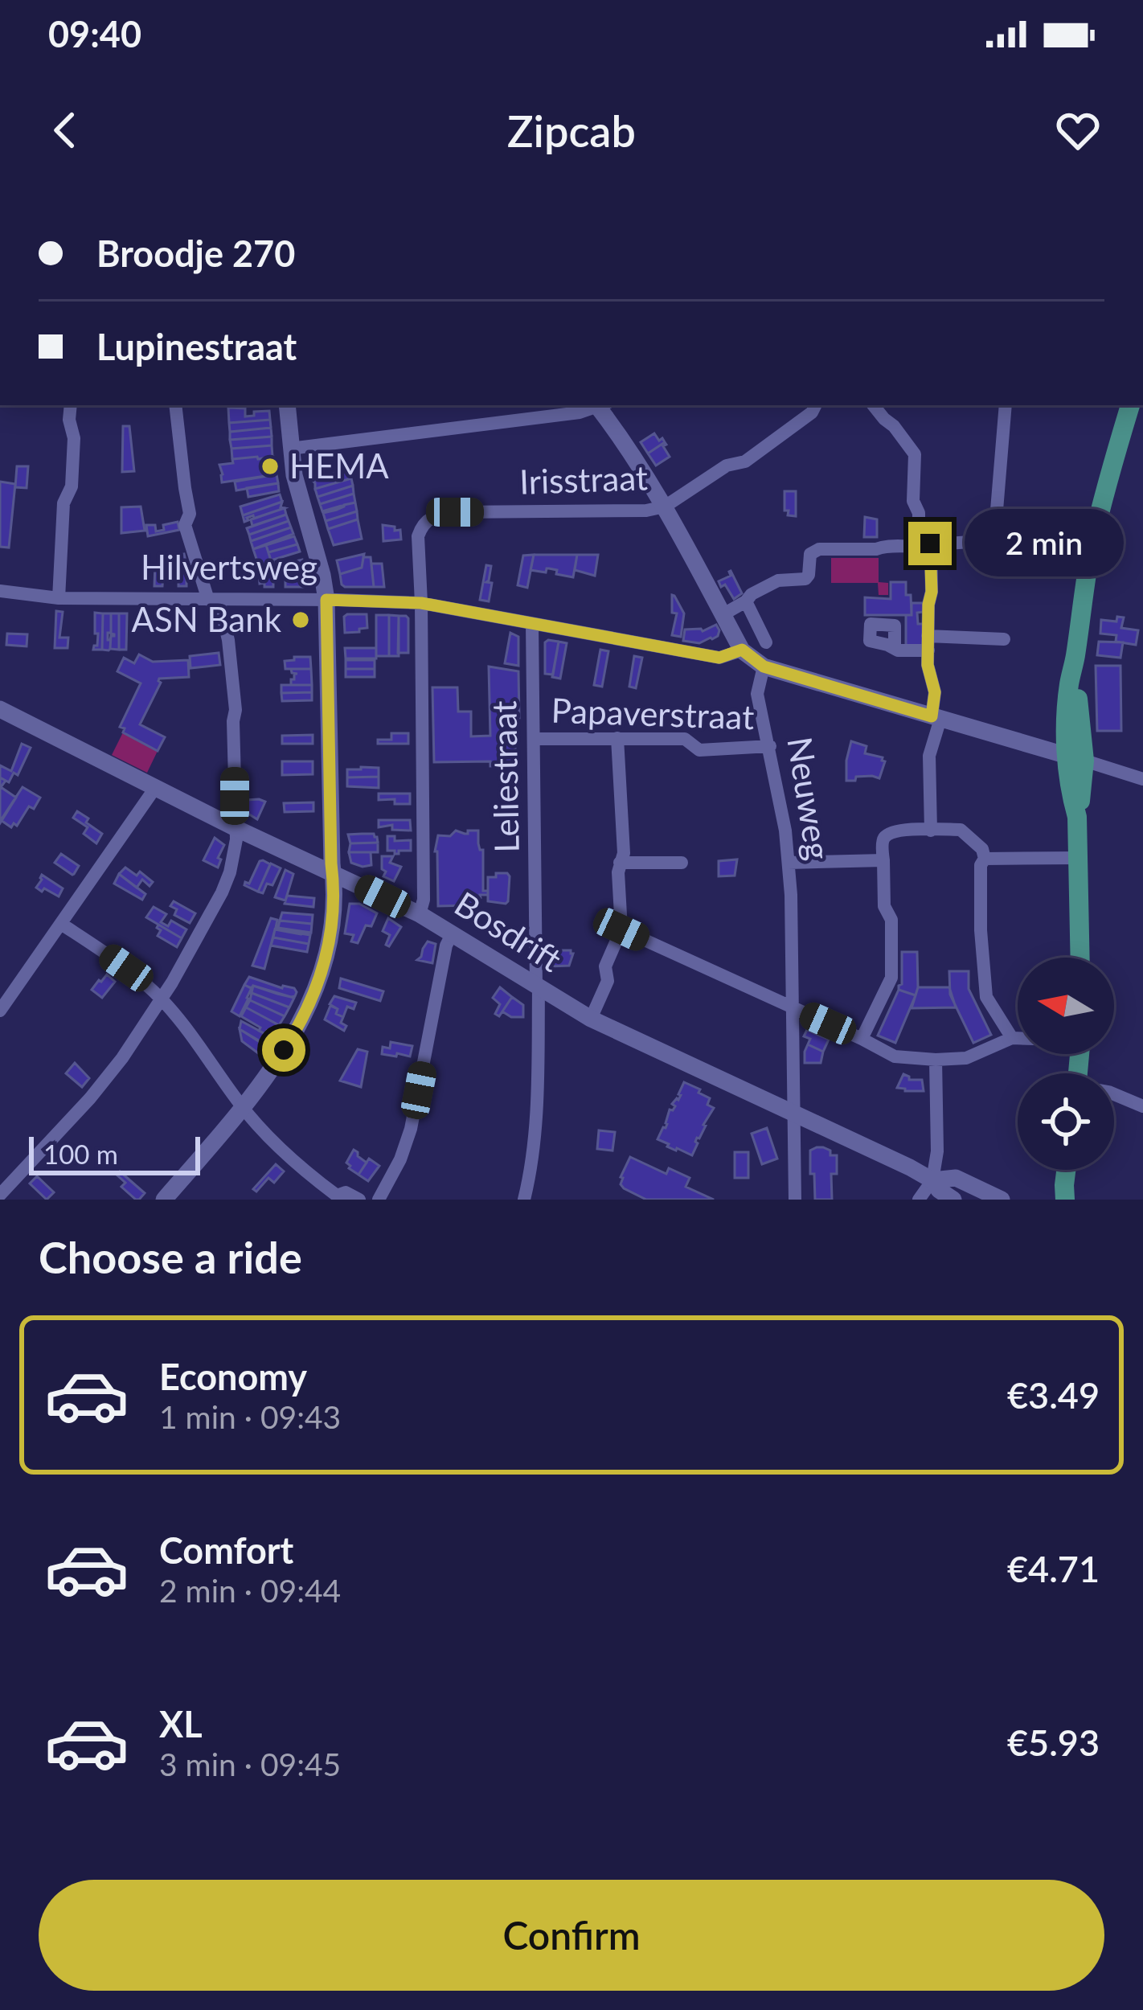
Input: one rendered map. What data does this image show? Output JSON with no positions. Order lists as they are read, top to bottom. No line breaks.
{"streets":{"street":["Irisstraat","Hilvertsweg","Papaverstraat","Leliestraat","Neuweg","Bosdrift"]},"crossings":[["Irisstraat","Hilvertsweg"],["Irisstraat","Bosdrift"],["Hilvertsweg","Leliestraat"],["Papaverstraat","Leliestraat"],["Papaverstraat","Neuweg"],["Leliestraat","Bosdrift"],["Neuweg","Bosdrift"]],"places":["HEMA","ASN Bank"],"scale_bar":"100 m","north":"left","page":{"status":"09:40","header":"Zipcab","banner":["Broodje 270","Lupinestraat"],"bubble":"2 min","scale":"100 m","heading":"Choose a ride","list":[{"name":"Economy","note":"1 min · 09:43","value":"€3.49"},{"name":"Comfort","note":"2 min · 09:44","value":"€4.71"},{"name":"XL","note":"3 min · 09:45","value":"€5.93"}],"buttons":"Confirm"}}
